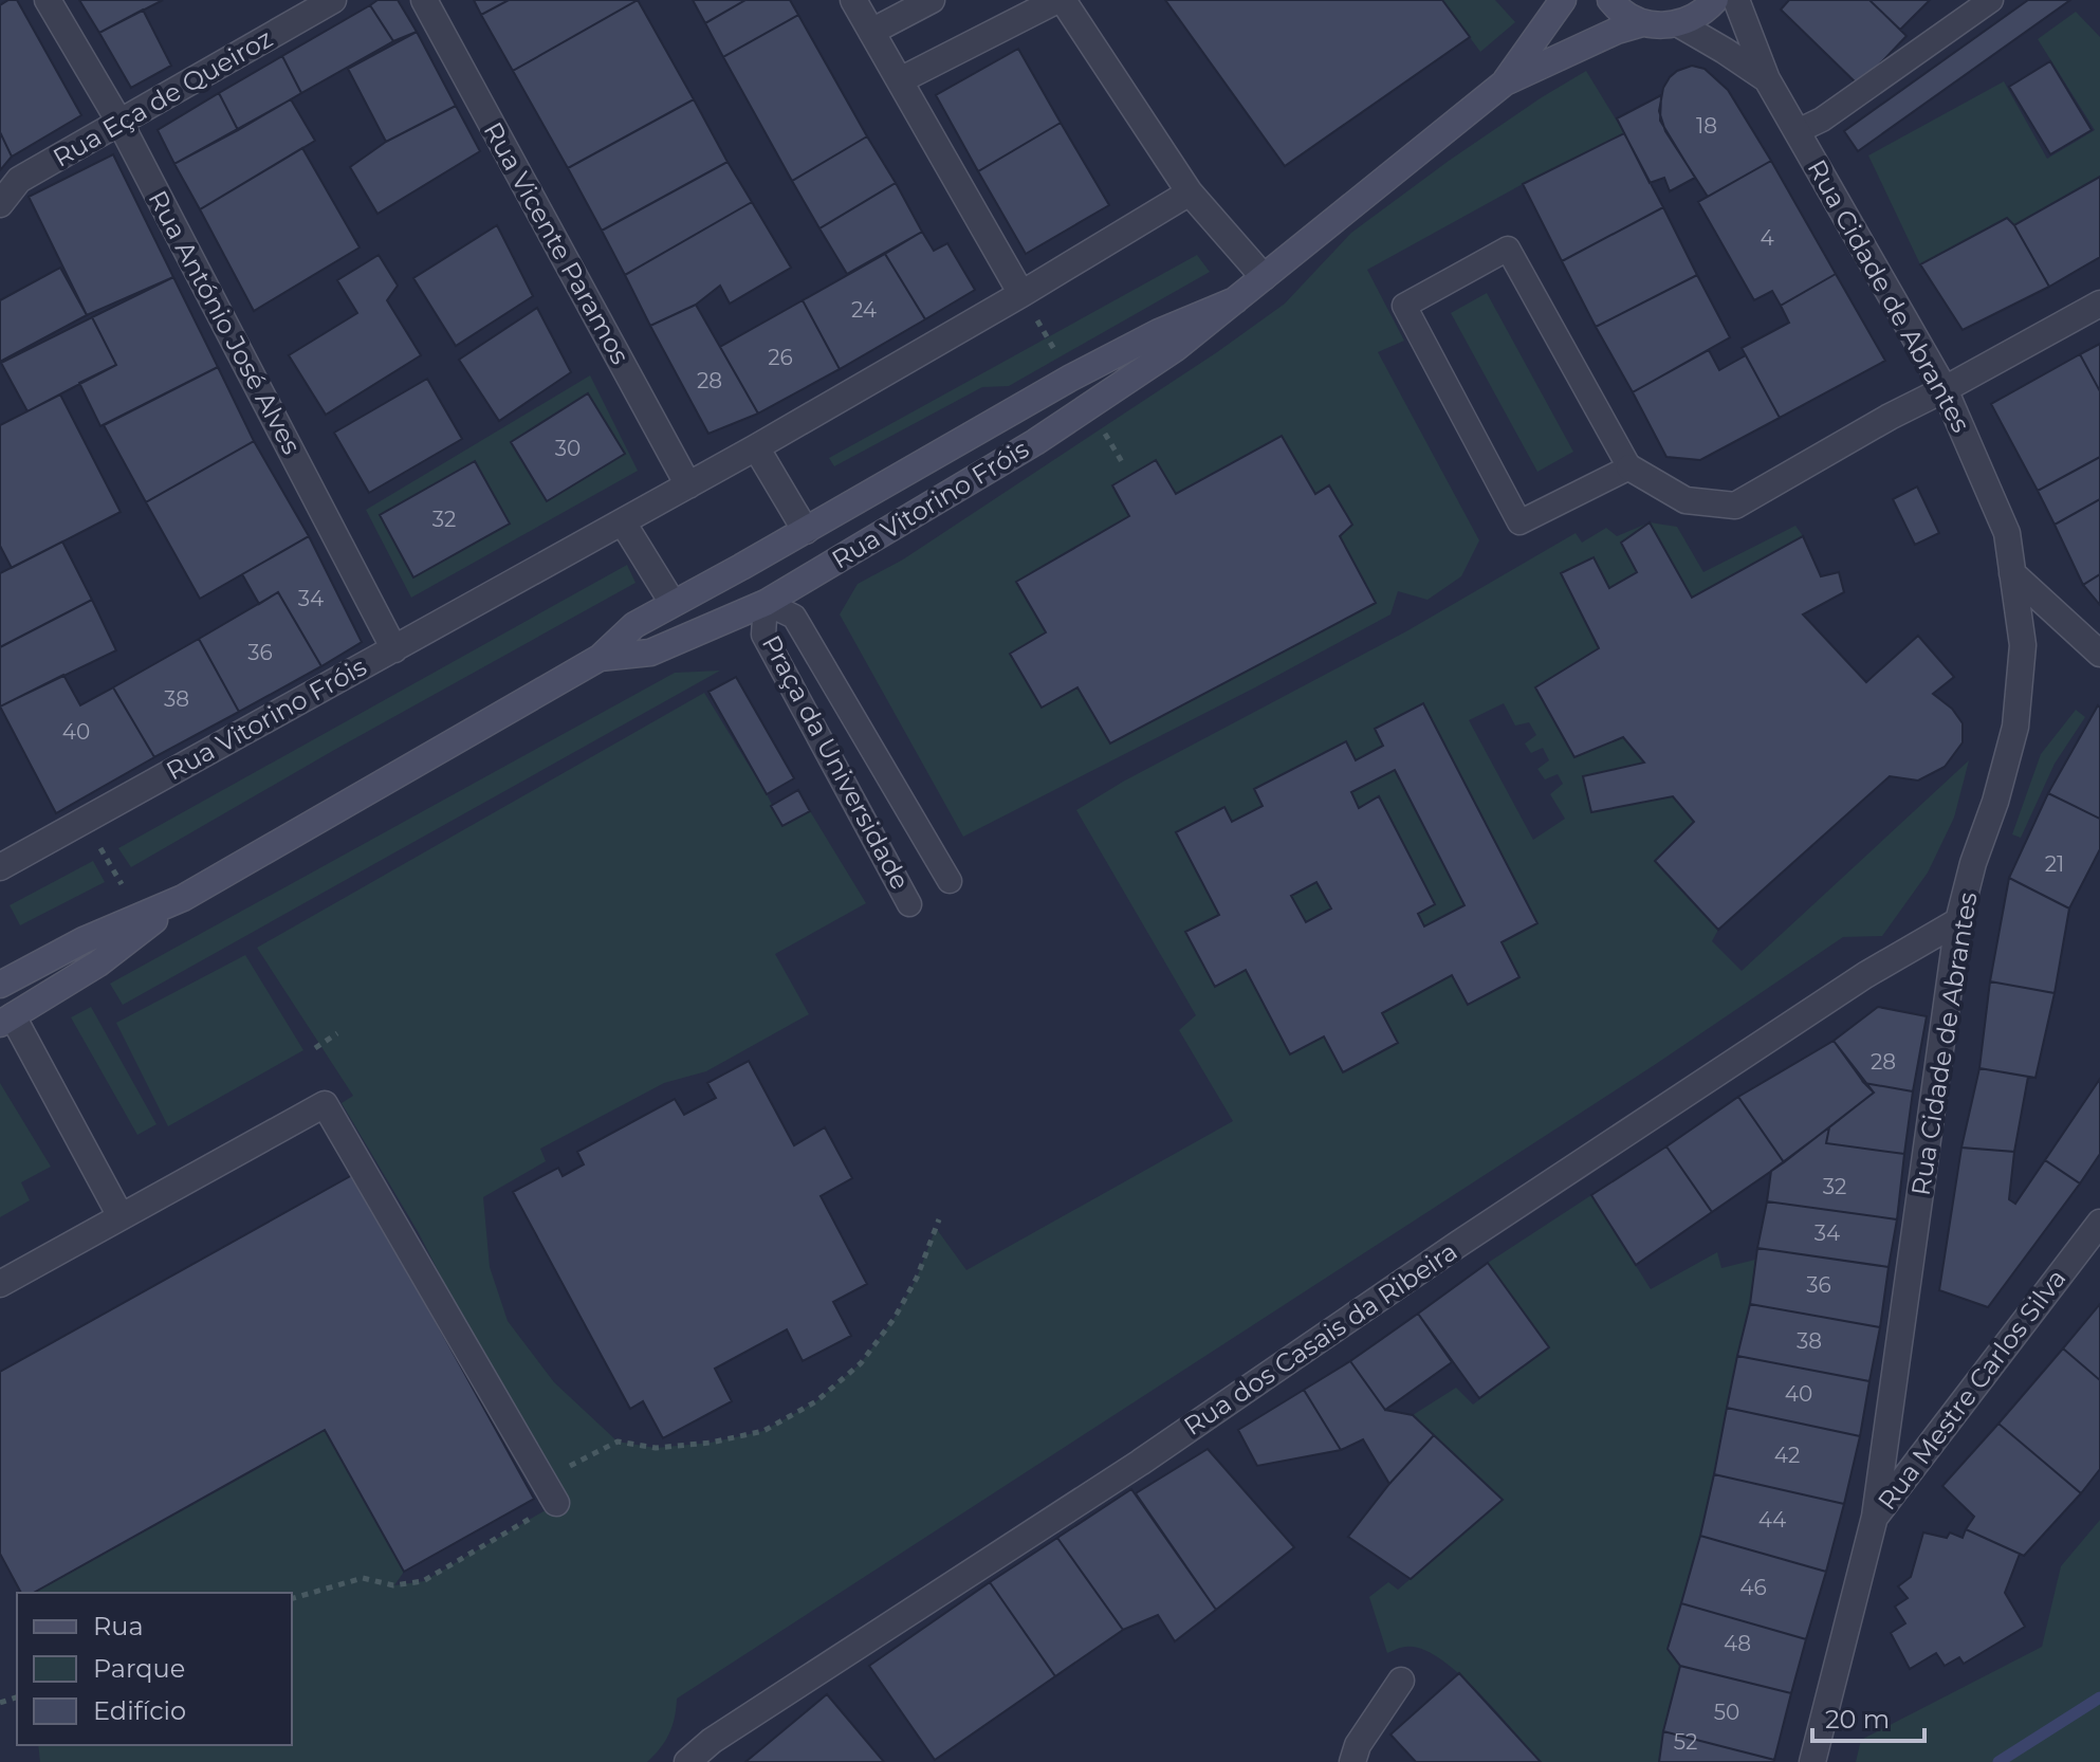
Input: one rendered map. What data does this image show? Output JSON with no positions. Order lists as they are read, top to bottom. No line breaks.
{"streets":{"main road":["Rua Vitorino Fróis"],"street":["Rua Eça de Queiroz","Rua Vicente Paramos","Rua Cidade de Abrantes","Rua António José Alves","Rua dos Casais da Ribeira","Rua Mestre Carlos Silva"],"lane":["Praça da Universidade"]},"crossings":[["Rua Eça de Queiroz","Rua António José Alves"],["Rua Vicente Paramos","Rua Vitorino Fróis"],["Rua Cidade de Abrantes","Rua dos Casais da Ribeira"],["Rua Cidade de Abrantes","Rua Mestre Carlos Silva"],["Rua António José Alves","Rua Vitorino Fróis"],["Rua Vitorino Fróis","Praça da Universidade"]],"house_numbers":["18","4","24","26","28","30","32","34","36","38","40","21","28","32","34","36","38","40","42","44","46","48","50","52"],"legend":["Rua","Parque","Edifício"],"scale_bar":"20 m"}
